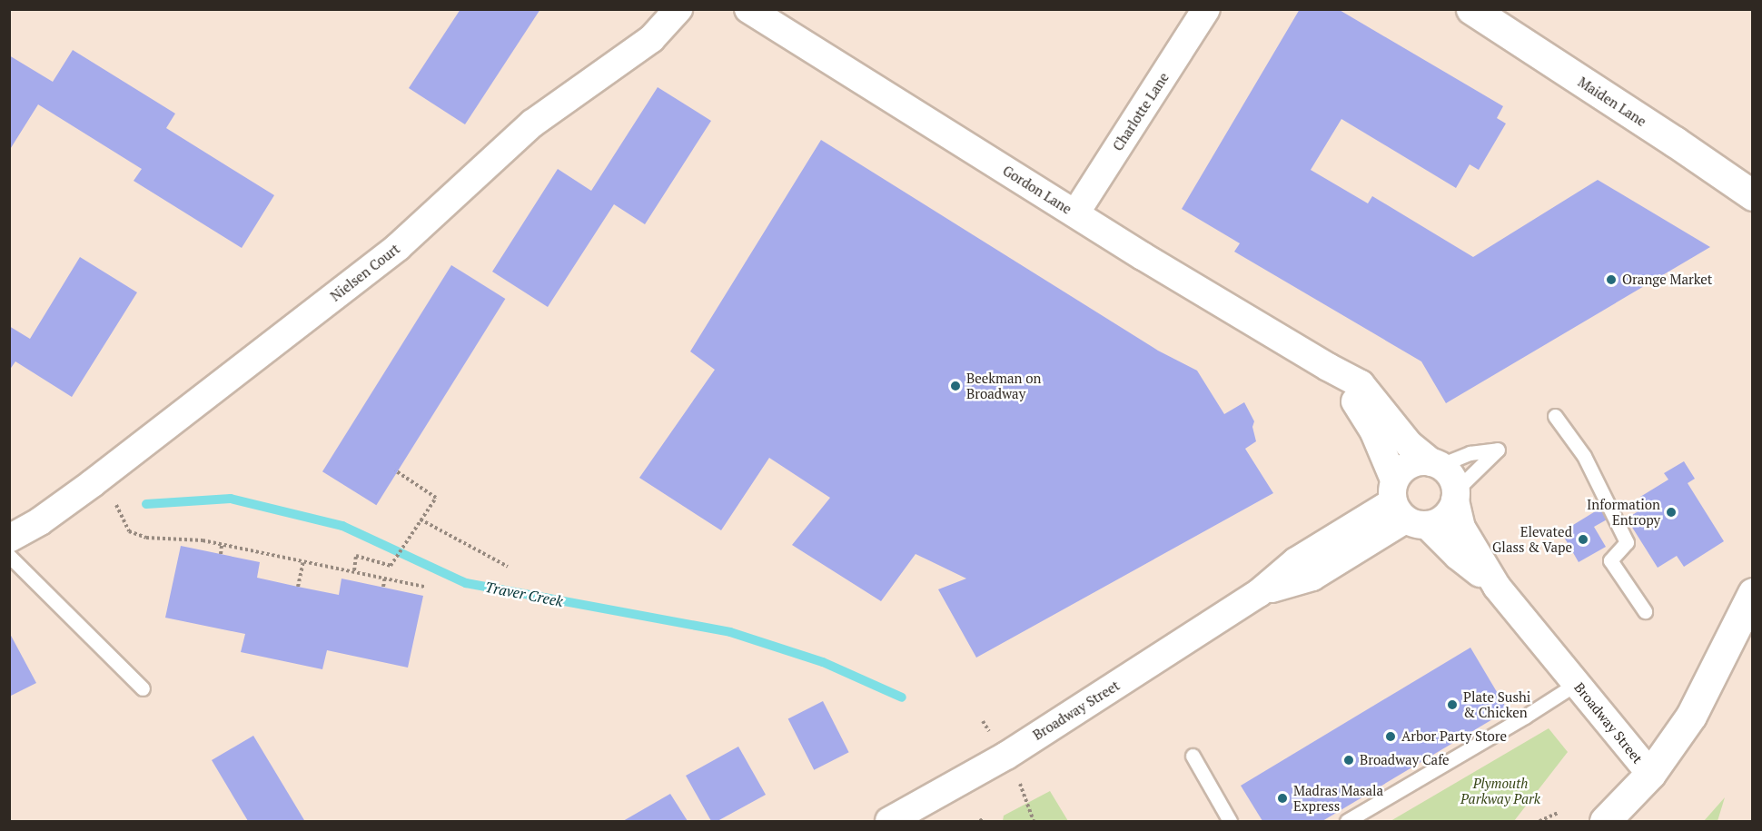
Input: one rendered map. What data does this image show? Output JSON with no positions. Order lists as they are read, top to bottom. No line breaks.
{"streets":{"main road":["Maiden Lane","Broadway Street"],"street":["Charlotte Lane","Gordon Lane","Nielsen Court"]},"crossings":[["Charlotte Lane","Gordon Lane"],["Gordon Lane","Broadway Street"]],"water":["Traver Creek"],"parks":["Plymouth Parkway Park"],"places":["Orange Market","Beekman on Broadway","Information Entropy","Elevated Glass & Vape","Plate Sushi & Chicken","Arbor Party Store","Broadway Cafe","Madras Masala Express"]}
